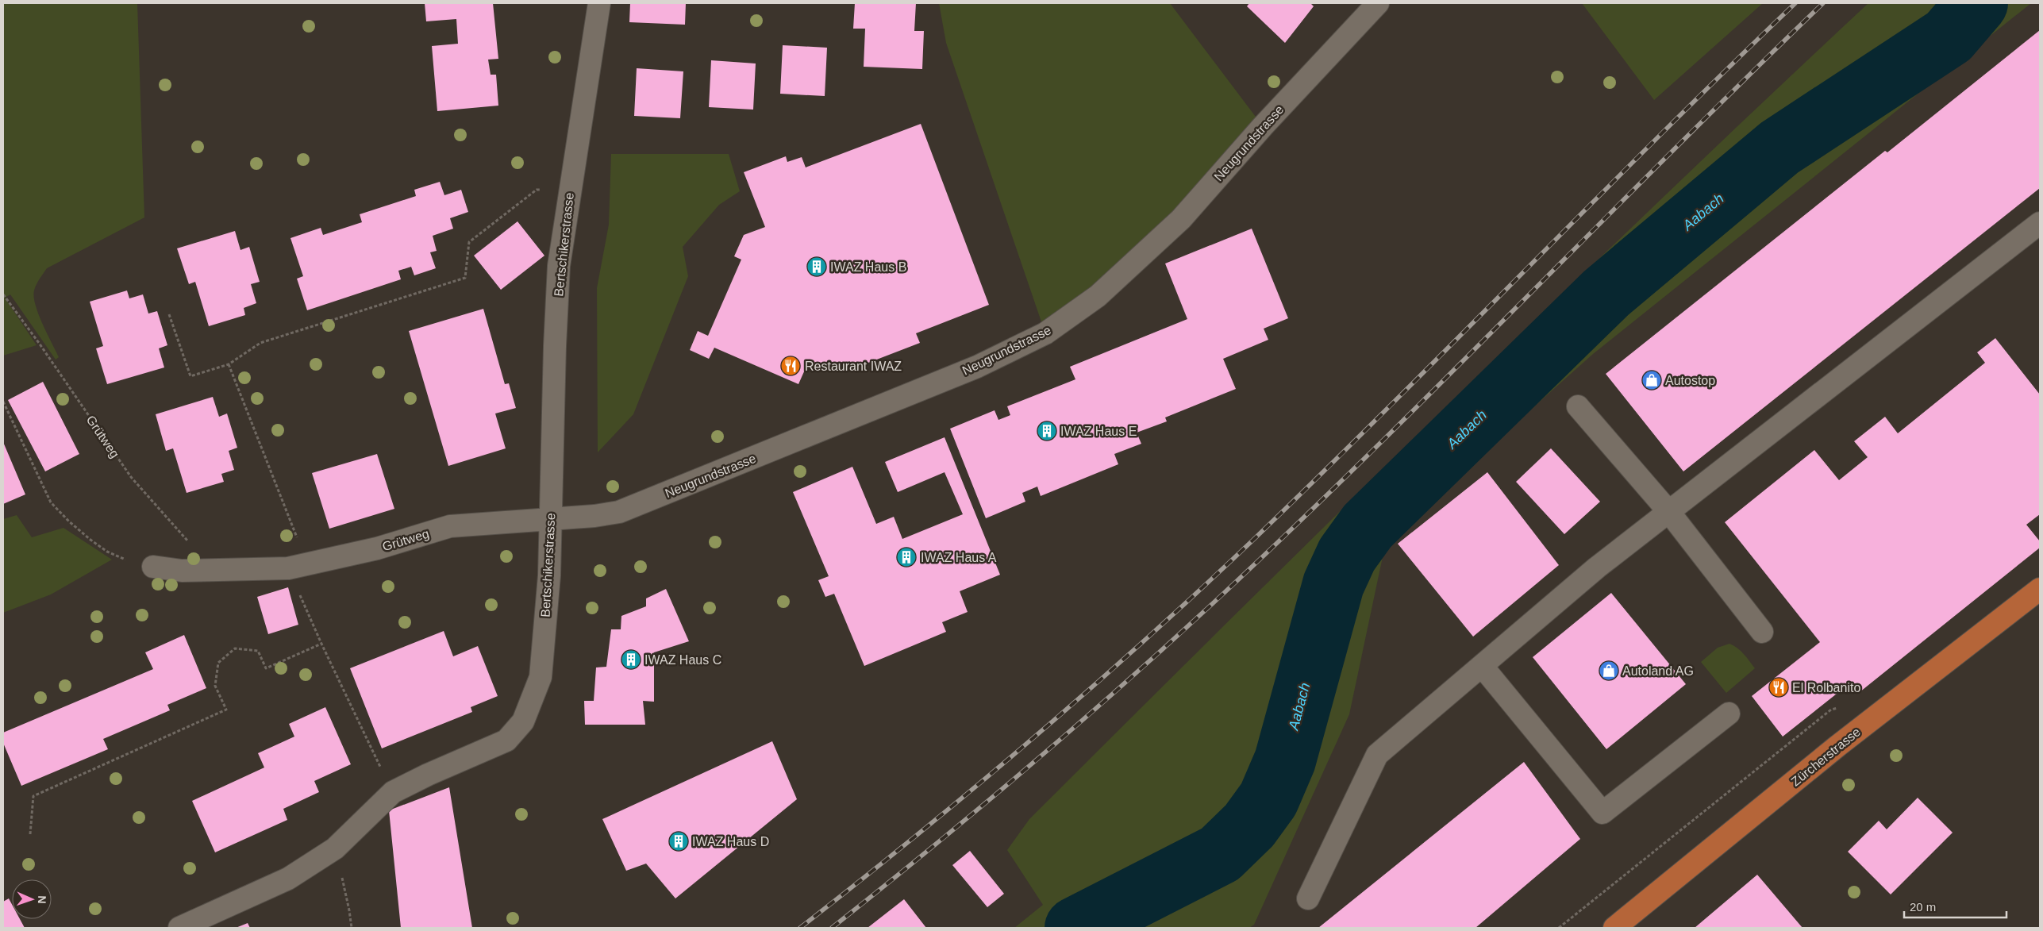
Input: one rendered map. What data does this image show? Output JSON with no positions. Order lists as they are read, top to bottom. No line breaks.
{"streets":{"main road":["Zürcherstrasse"],"street":["Neugrundstrasse","Bertschikerstrasse","Grütweg"]},"crossings":[["Neugrundstrasse","Bertschikerstrasse"],["Neugrundstrasse","Grütweg"],["Bertschikerstrasse","Grütweg"]],"water":["Aabach"],"places":{"building":["IWAZ Haus B","IWAZ Haus E","IWAZ Haus A","IWAZ Haus C","IWAZ Haus D"],"restaurant":["Restaurant IWAZ","El Rolbanito"],"shop":["Autostop","Autoland AG"]},"scale_bar":"20 m","north":"right"}
